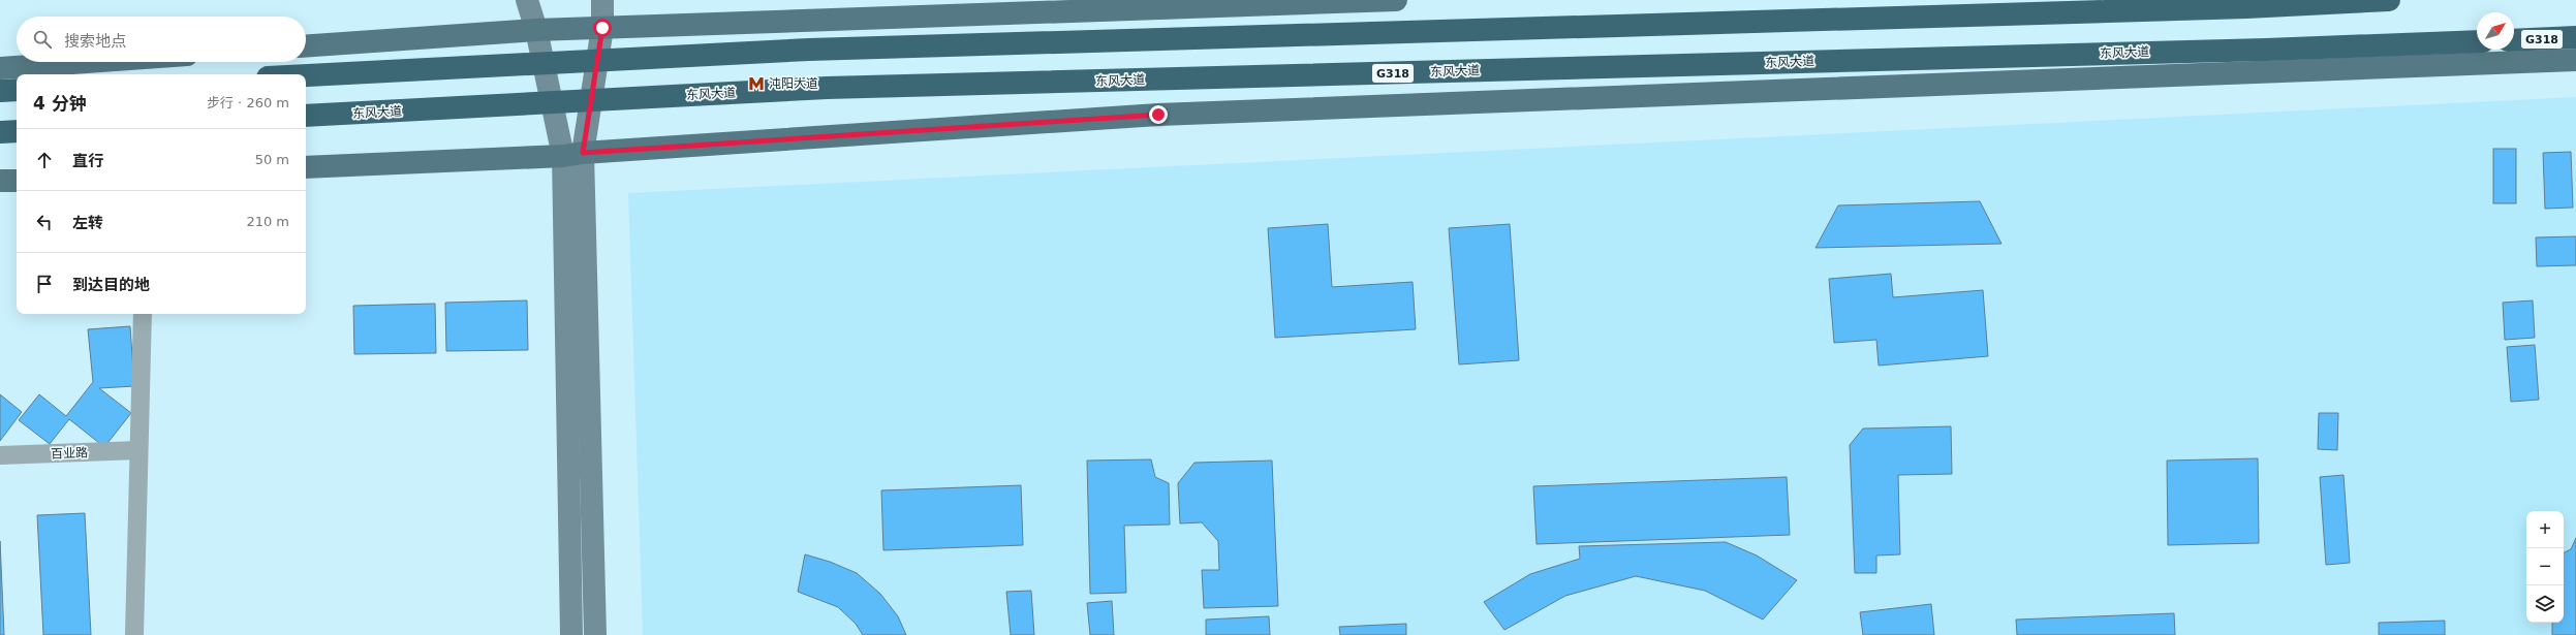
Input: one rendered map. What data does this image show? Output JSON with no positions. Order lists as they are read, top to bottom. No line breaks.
{"streets":{"highway":["G318","东风大道"],"street":["百业路"]},"places":{"metro station":["沌阳大道"]},"north":"top right","page":{"search":"搜索地点","heading":["4 分钟","步行 · 260 m"],"list":[["直行","50 m"],["左转","210 m"],"到达目的地"],"map_buttons":["+","−"]}}
